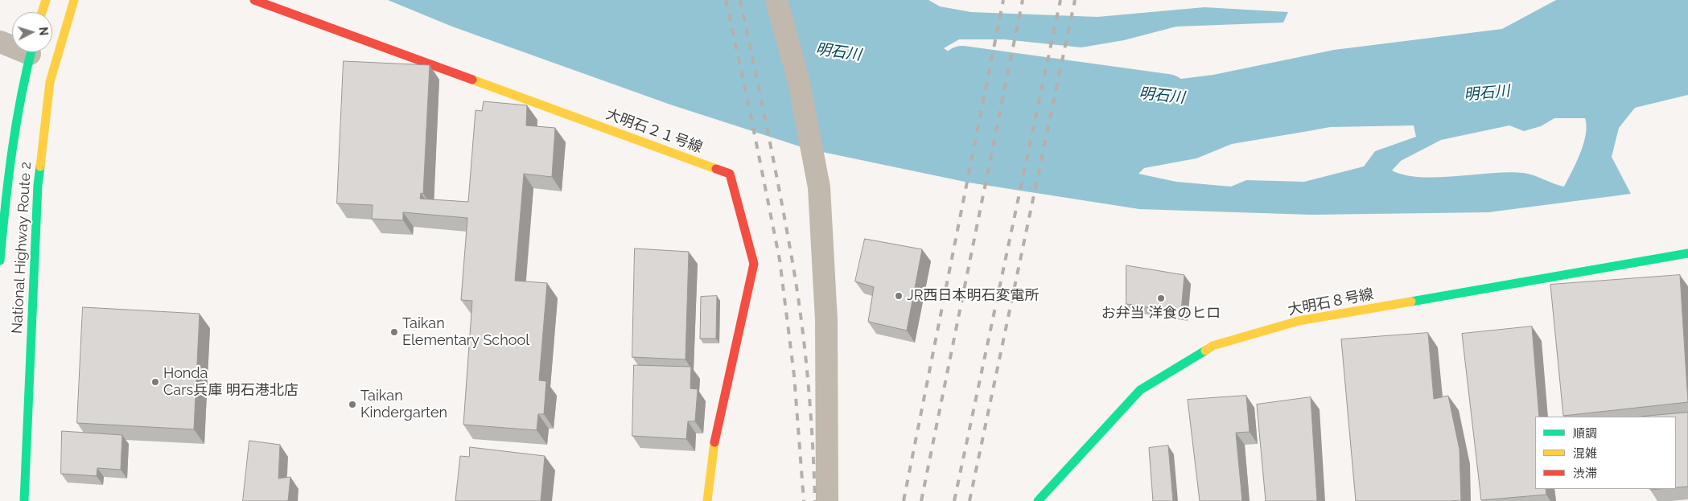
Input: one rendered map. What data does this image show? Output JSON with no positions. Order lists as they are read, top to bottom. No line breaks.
{"streets":{"main road":["大明石２１号線","National Highway Route 2","大明石８号線"]},"water":["明石川"],"places":["JR西日本明石変電所","お弁当 洋食のヒロ","Taikan Elementary School","Honda Cars兵庫 明石港北店","Taikan Kindergarten"],"legend":["順調","混雑","渋滞"],"north":"right"}
